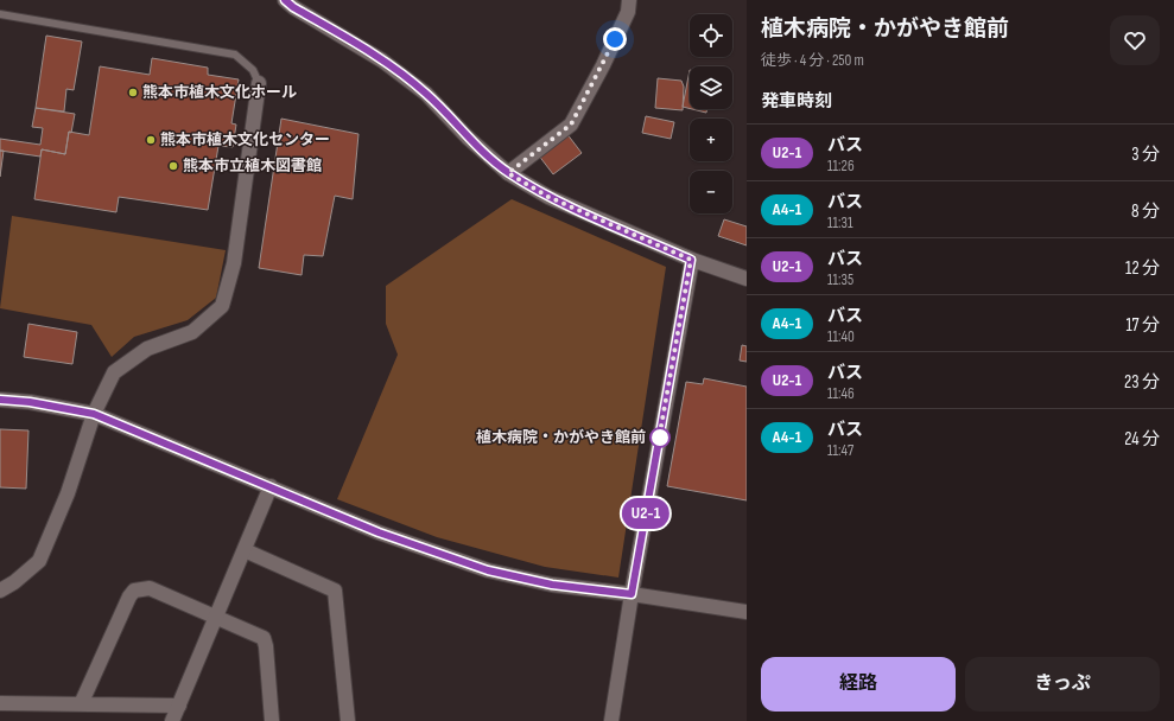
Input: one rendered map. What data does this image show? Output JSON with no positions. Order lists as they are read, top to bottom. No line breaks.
{"places":["熊本市植木文化ホール","熊本市植木文化センター","熊本市立植木図書館","植木病院・かがやき館前"],"lines":["bus line U2-1"],"page":{"on_map":"U2-1","heading":[["植木病院・かがやき館前","徒歩 · 4 分 · 250 m"],"発車時刻"],"map_buttons":["+","−"],"list":[{"mark":"U2-1","name":"バス","note":"11:26","value":"3 分"},{"mark":"A4-1","name":"バス","note":"11:31","value":"8 分"},{"mark":"U2-1","name":"バス","note":"11:35","value":"12 分"},{"mark":"A4-1","name":"バス","note":"11:40","value":"17 分"},{"mark":"U2-1","name":"バス","note":"11:46","value":"23 分"},{"mark":"A4-1","name":"バス","note":"11:47","value":"24 分"}],"buttons":["経路","きっぷ"]}}
